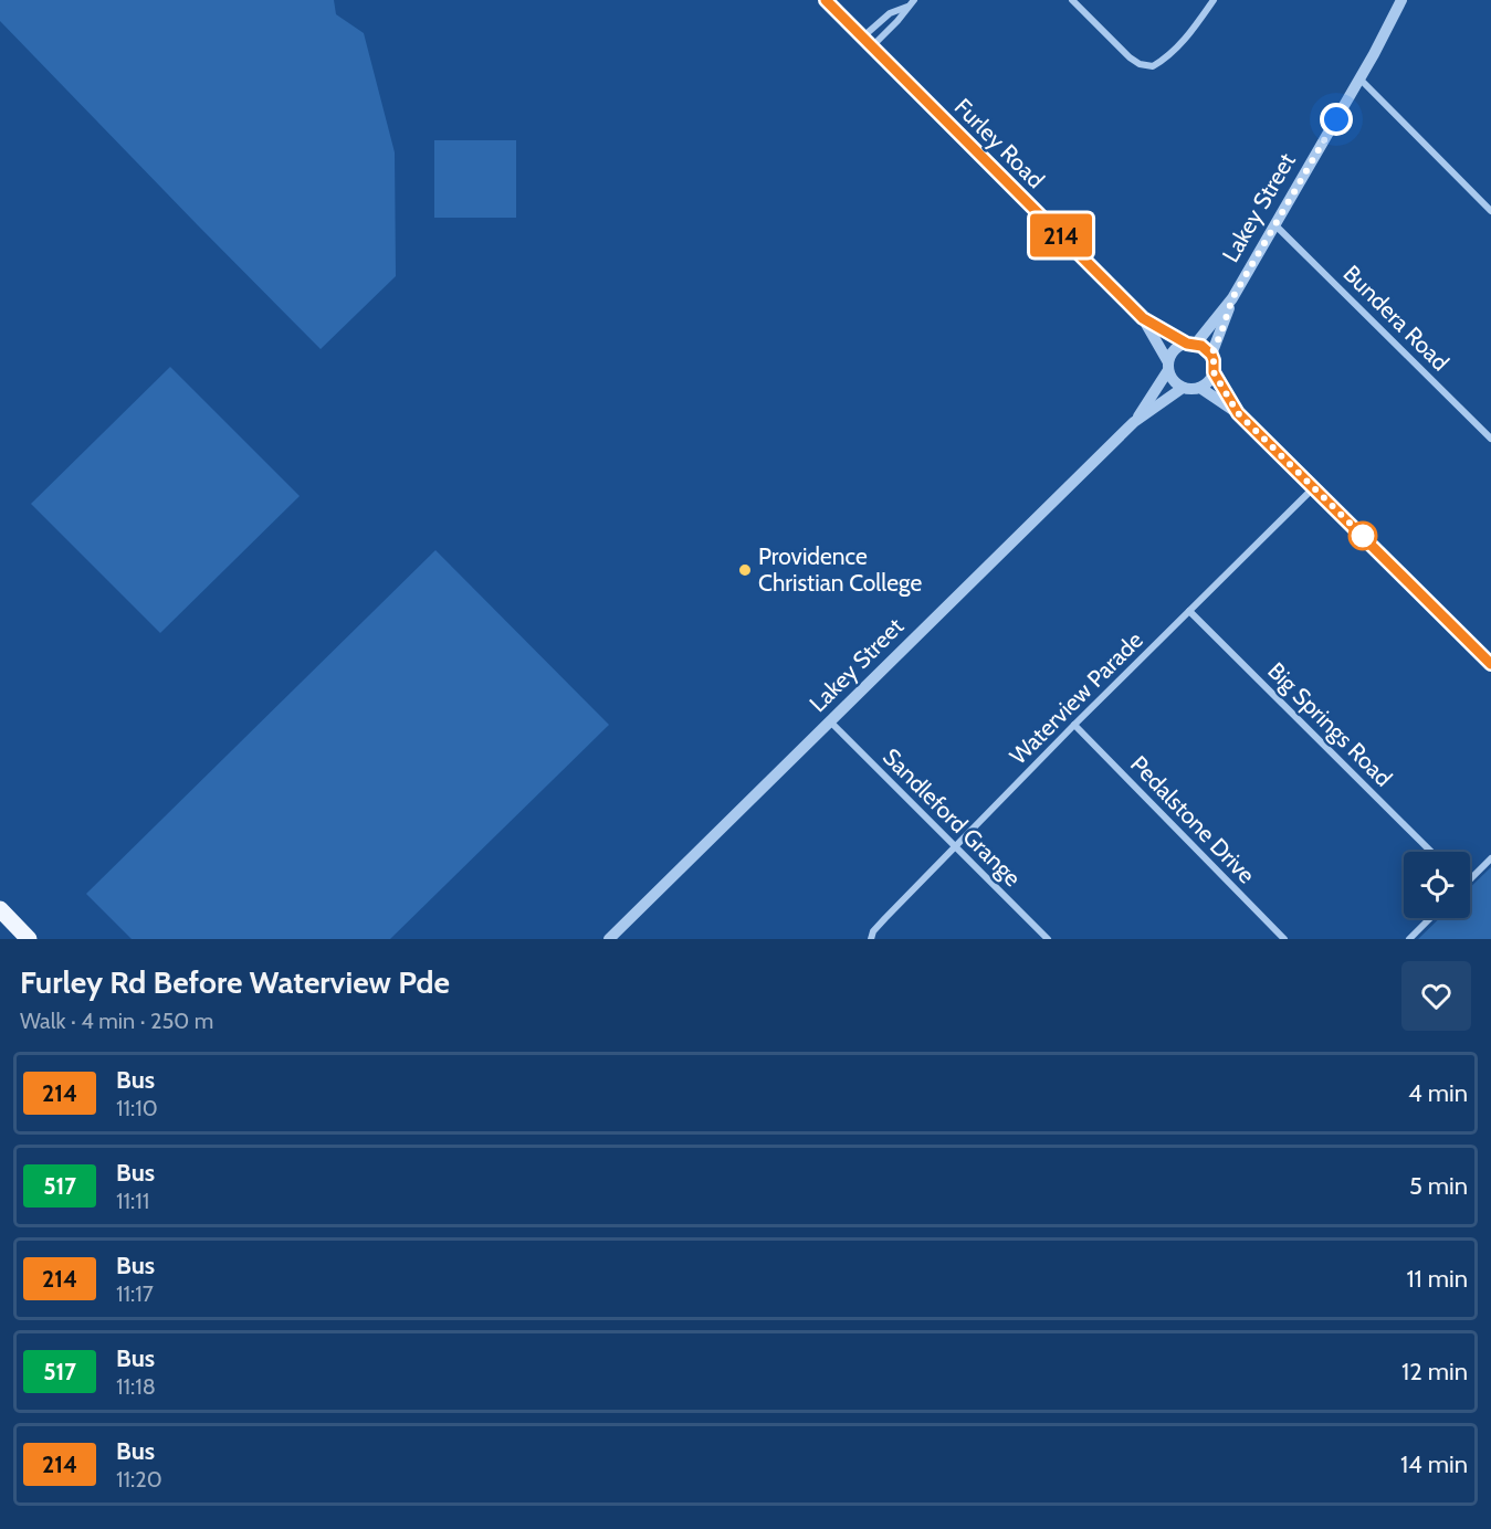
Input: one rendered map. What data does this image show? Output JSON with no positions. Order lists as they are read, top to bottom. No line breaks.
{"streets":{"street":["Furley Road","Lakey Street","Bundera Road","Waterview Parade","Big Springs Road","Sandleford Grange","Pedalstone Drive"]},"crossings":[["Furley Road","Lakey Street"],["Lakey Street","Bundera Road"],["Lakey Street","Sandleford Grange"],["Waterview Parade","Big Springs Road"],["Waterview Parade","Sandleford Grange"],["Waterview Parade","Pedalstone Drive"]],"places":["Providence Christian College"],"lines":["bus line 214"],"page":{"on_map":"214","heading":["Furley Rd Before Waterview Pde","Walk · 4 min · 250 m"],"list":[{"mark":"214","name":"Bus","note":"11:10","value":"4 min"},{"mark":"517","name":"Bus","note":"11:11","value":"5 min"},{"mark":"214","name":"Bus","note":"11:17","value":"11 min"},{"mark":"517","name":"Bus","note":"11:18","value":"12 min"},{"mark":"214","name":"Bus","note":"11:20","value":"14 min"}]}}
